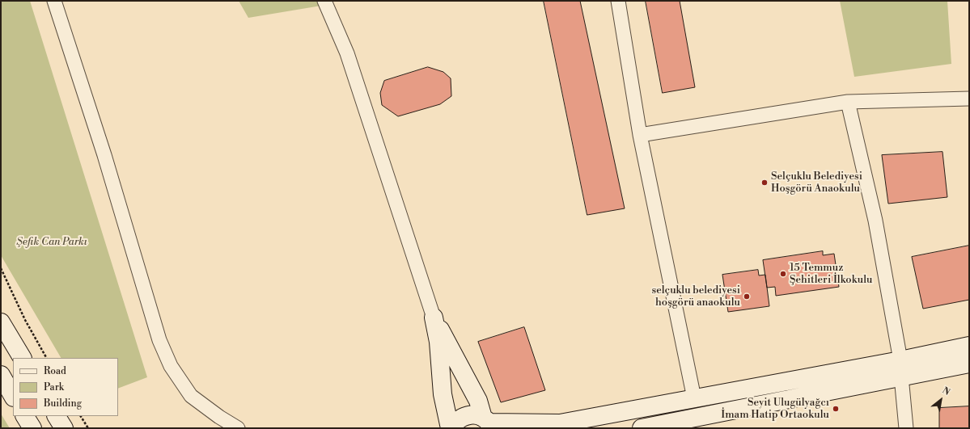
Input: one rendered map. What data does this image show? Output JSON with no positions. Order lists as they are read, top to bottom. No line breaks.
{"parks":["Şefik Can Parkı"],"places":["Selçuklu Belediyesi Hoşgörü Anaokulu","15 Temmuz Şehitleri İlkokulu","selçuklu belediyesi hoşgörü anaokulu","Seyit Ulugülyağcı İmam Hatip Ortaokulu"],"legend":["Road","Park","Building"],"north":"top right"}
